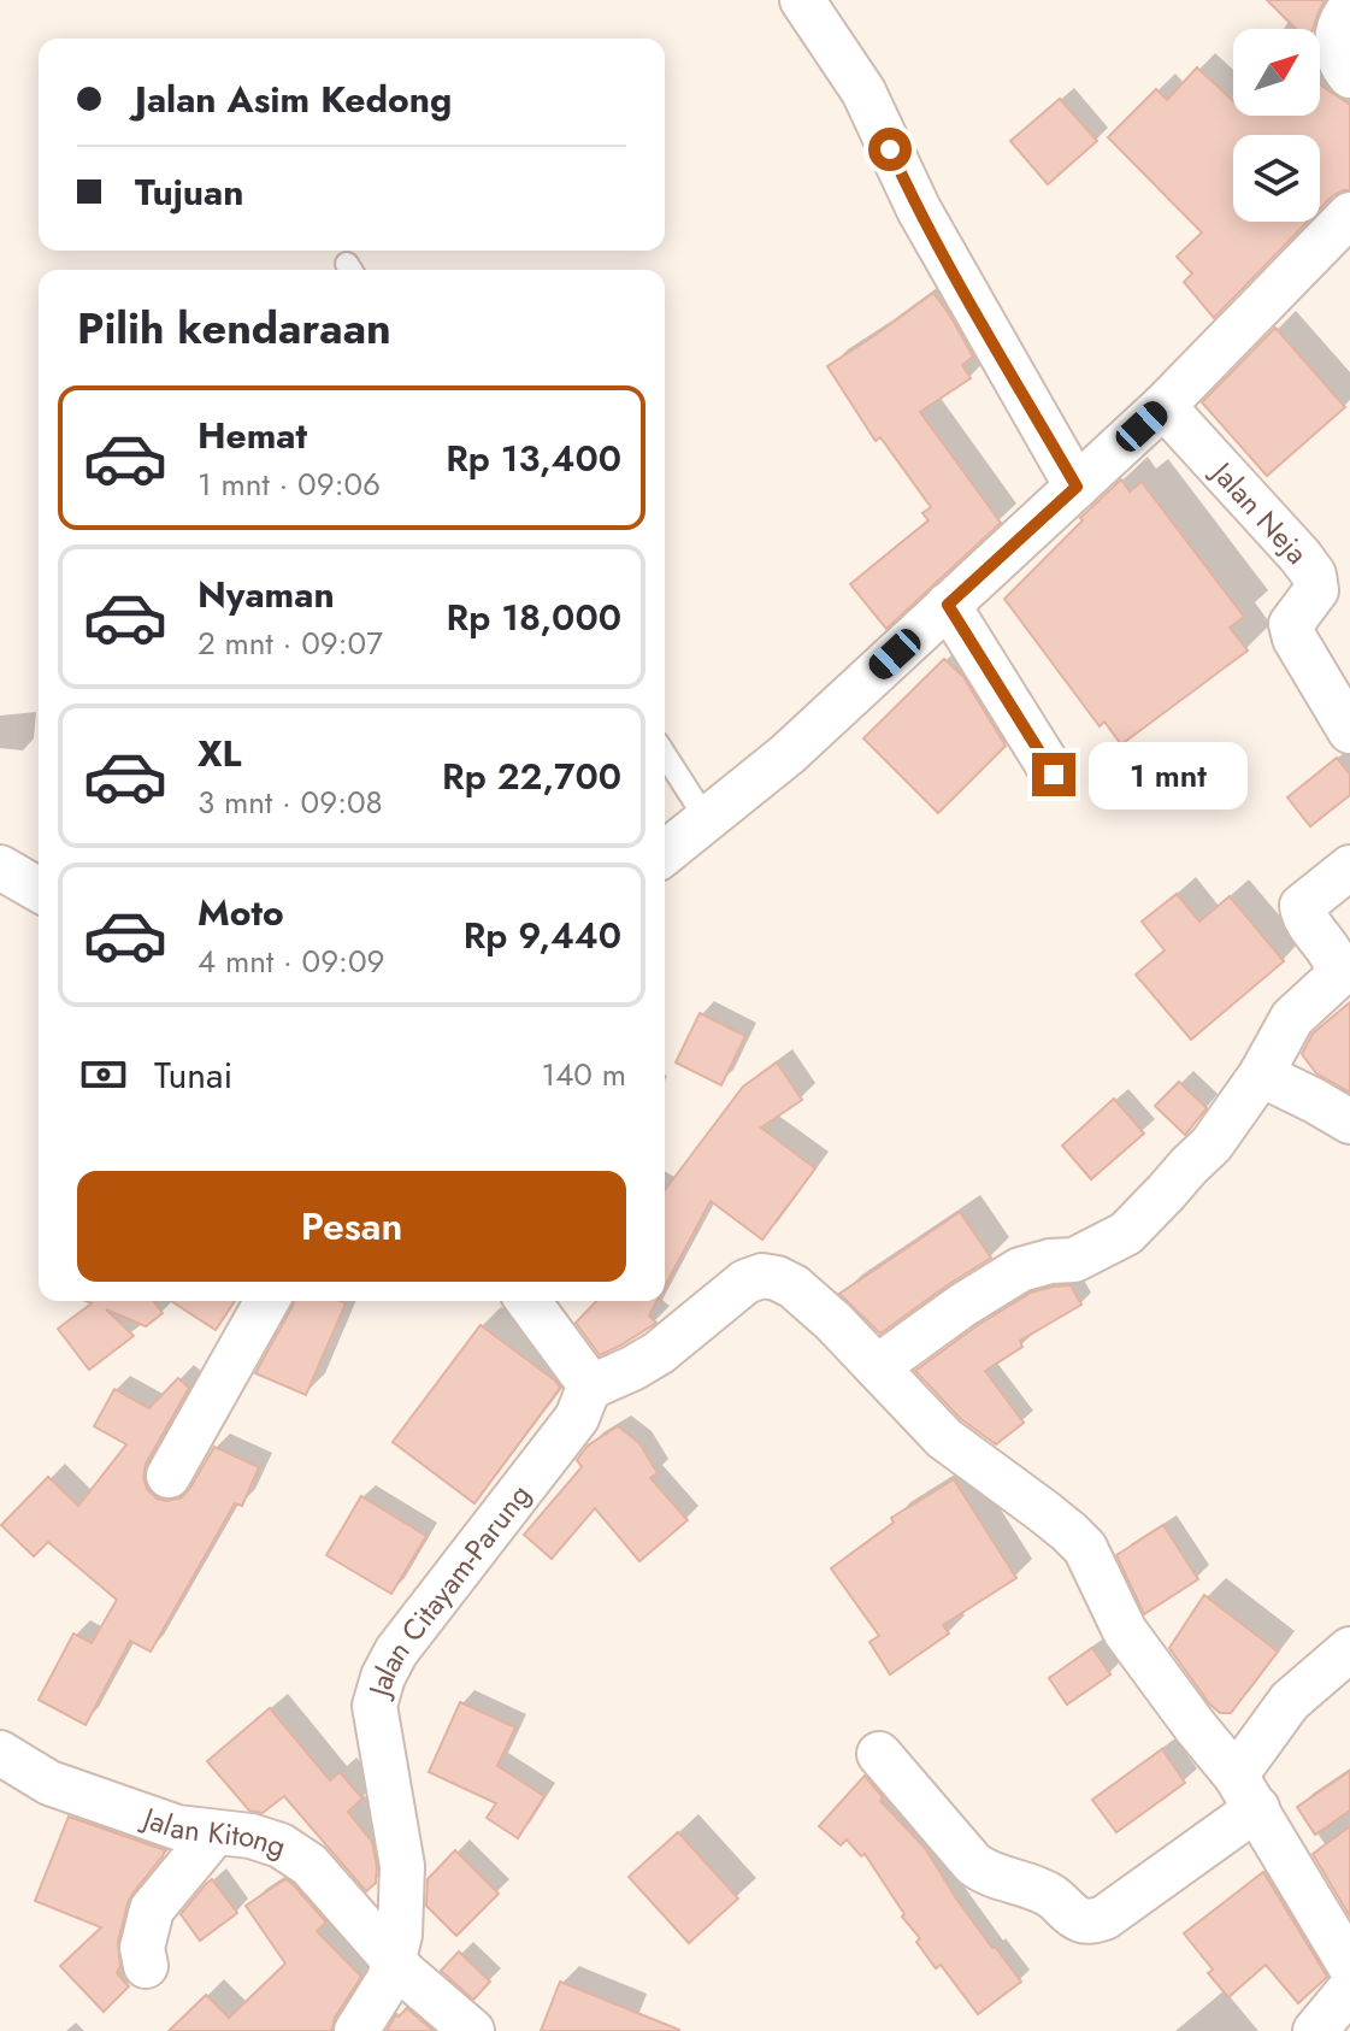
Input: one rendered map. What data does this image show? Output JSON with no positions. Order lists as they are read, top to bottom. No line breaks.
{"streets":{"street":["Jalan Neja","Jalan Citayam-Parung","Jalan Kitong"]},"crossings":[["Jalan Citayam-Parung","Jalan Kitong"]],"north":"top right","page":{"banner":["Jalan Asim Kedong","Tujuan"],"heading":"Pilih kendaraan","list":[{"name":"Hemat","note":"1 mnt · 09:06","value":"Rp 13,400"},{"name":"Nyaman","note":"2 mnt · 09:07","value":"Rp 18,000"},{"name":"XL","note":"3 mnt · 09:08","value":"Rp 22,700"},{"name":"Moto","note":"4 mnt · 09:09","value":"Rp 9,440"}],"bubble":"1 mnt","pay":["Tunai","140 m"],"buttons":"Pesan"}}
